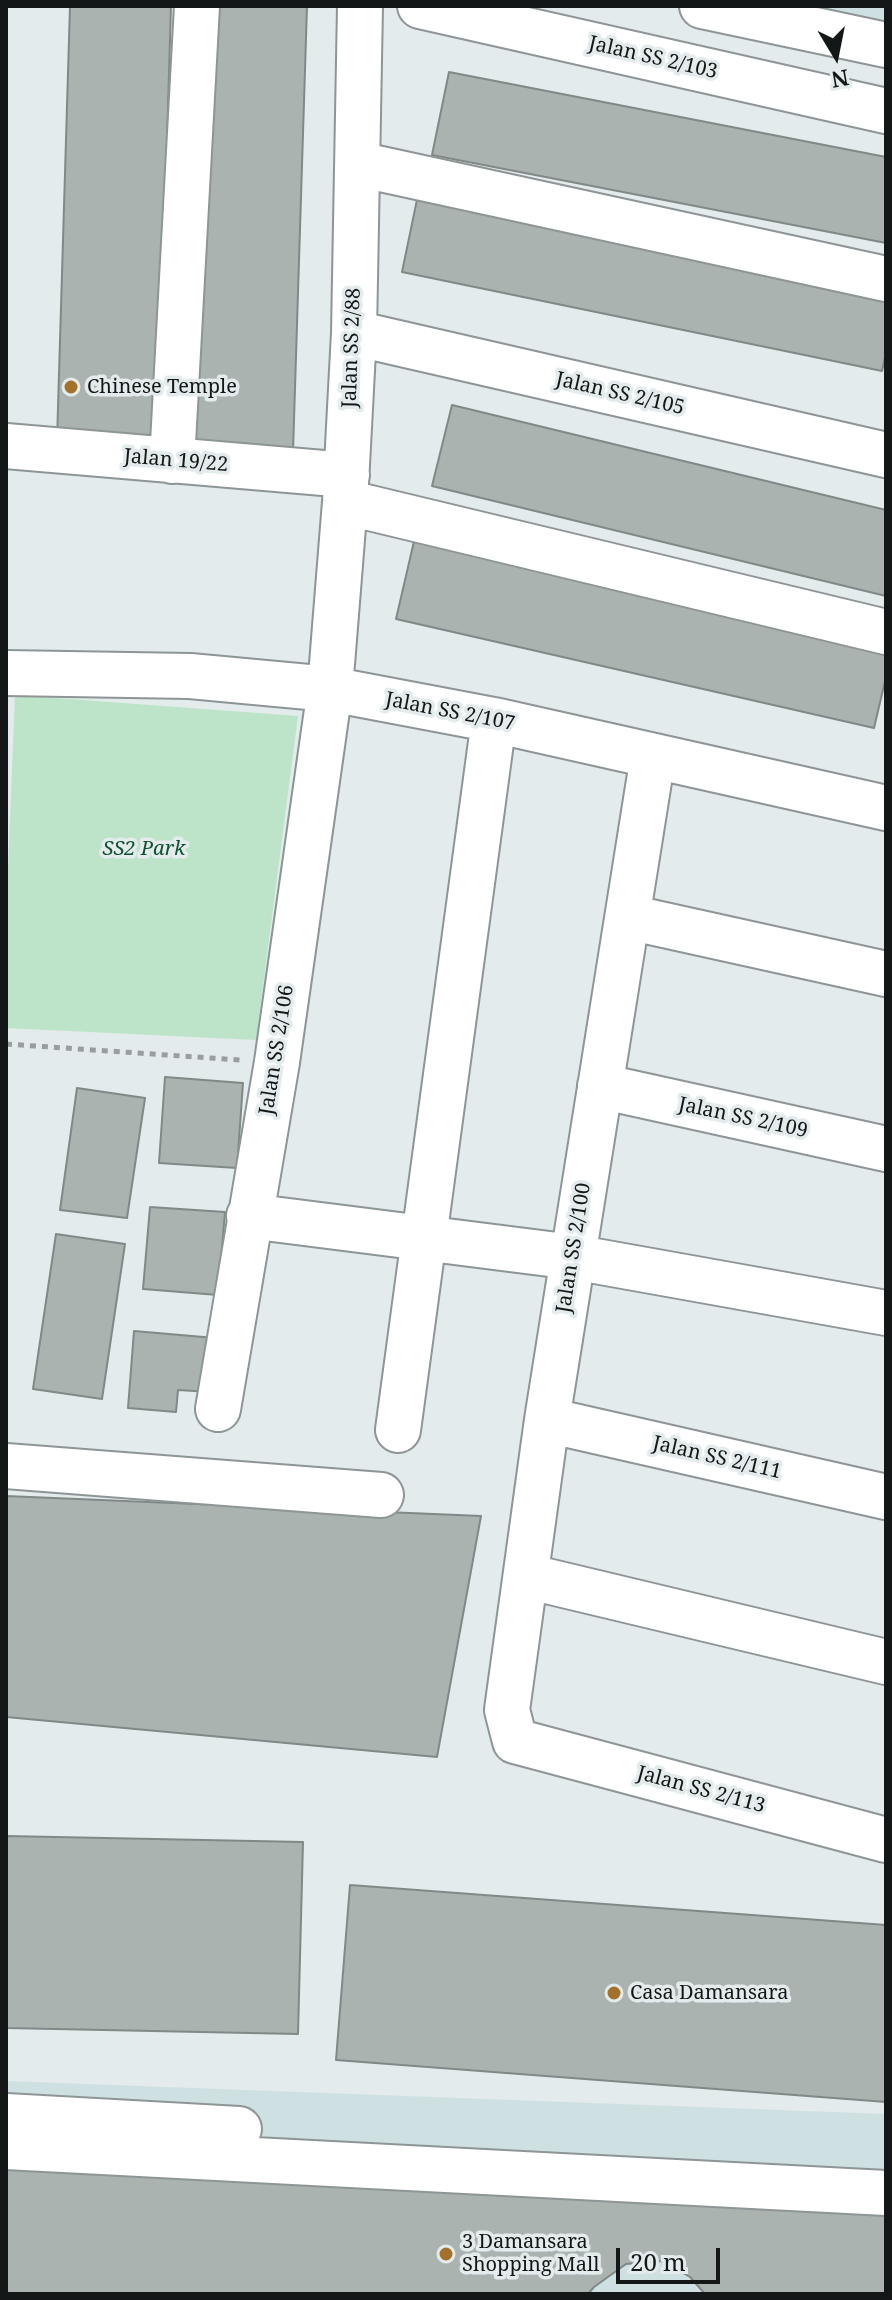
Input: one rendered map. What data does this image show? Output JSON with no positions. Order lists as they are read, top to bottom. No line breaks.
{"streets":{"street":["Jalan SS 2/103","Jalan SS 2/88","Jalan SS 2/105","Jalan 19/22","Jalan SS 2/107","Jalan SS 2/106","Jalan SS 2/109","Jalan SS 2/100","Jalan SS 2/111","Jalan SS 2/113"]},"crossings":[["Jalan SS 2/88","Jalan SS 2/105"],["Jalan SS 2/88","Jalan 19/22"],["Jalan SS 2/88","Jalan SS 2/107"],["Jalan SS 2/88","Jalan SS 2/106"],["Jalan SS 2/107","Jalan SS 2/106"],["Jalan SS 2/107","Jalan SS 2/100"],["Jalan SS 2/109","Jalan SS 2/100"],["Jalan SS 2/100","Jalan SS 2/111"],["Jalan SS 2/100","Jalan SS 2/113"]],"parks":["SS2 Park"],"places":["Chinese Temple","Casa Damansara","3 Damansara Shopping Mall"],"scale_bar":"20 m","north":"bottom"}
